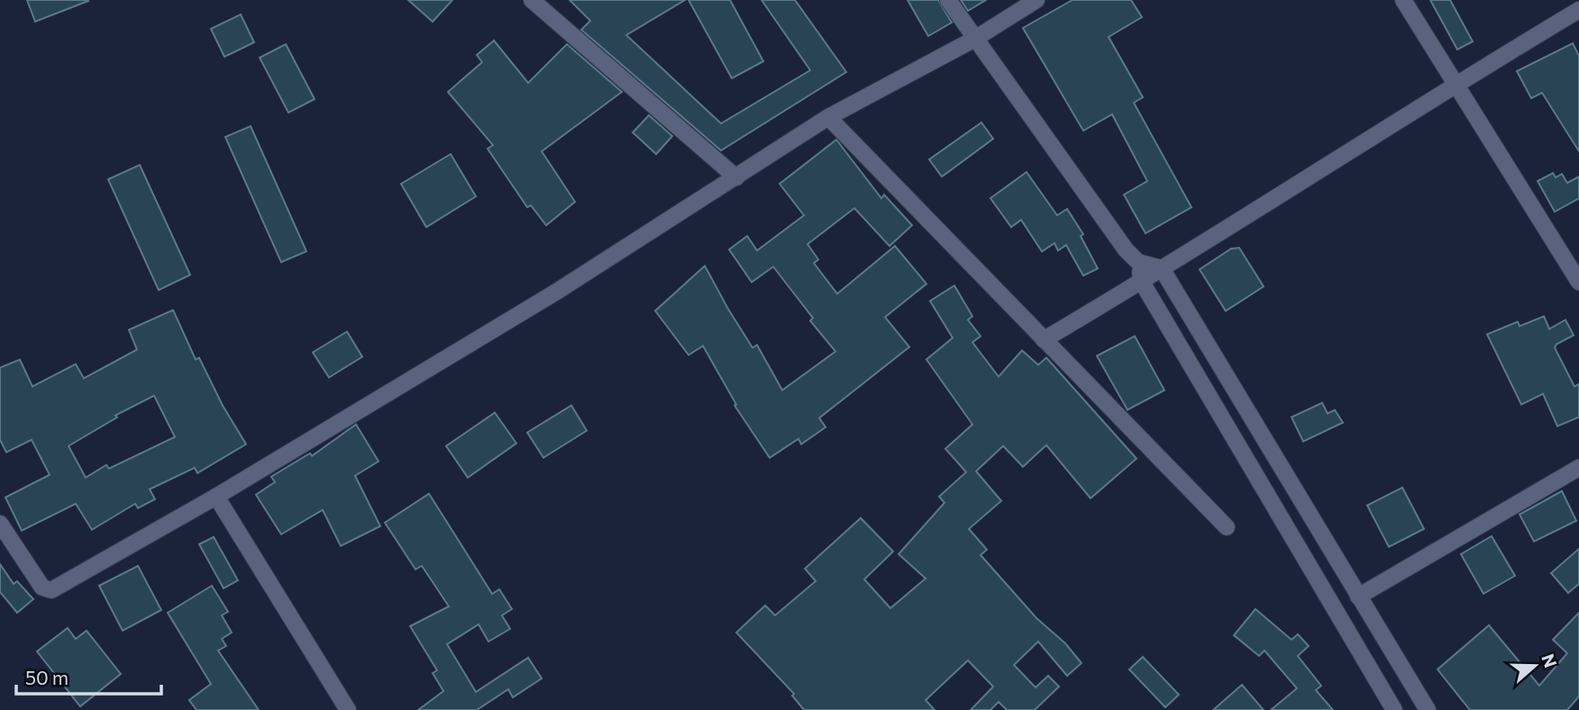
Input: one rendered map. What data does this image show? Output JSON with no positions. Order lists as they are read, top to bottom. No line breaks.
{"scale_bar":"50 m","north":"right"}
